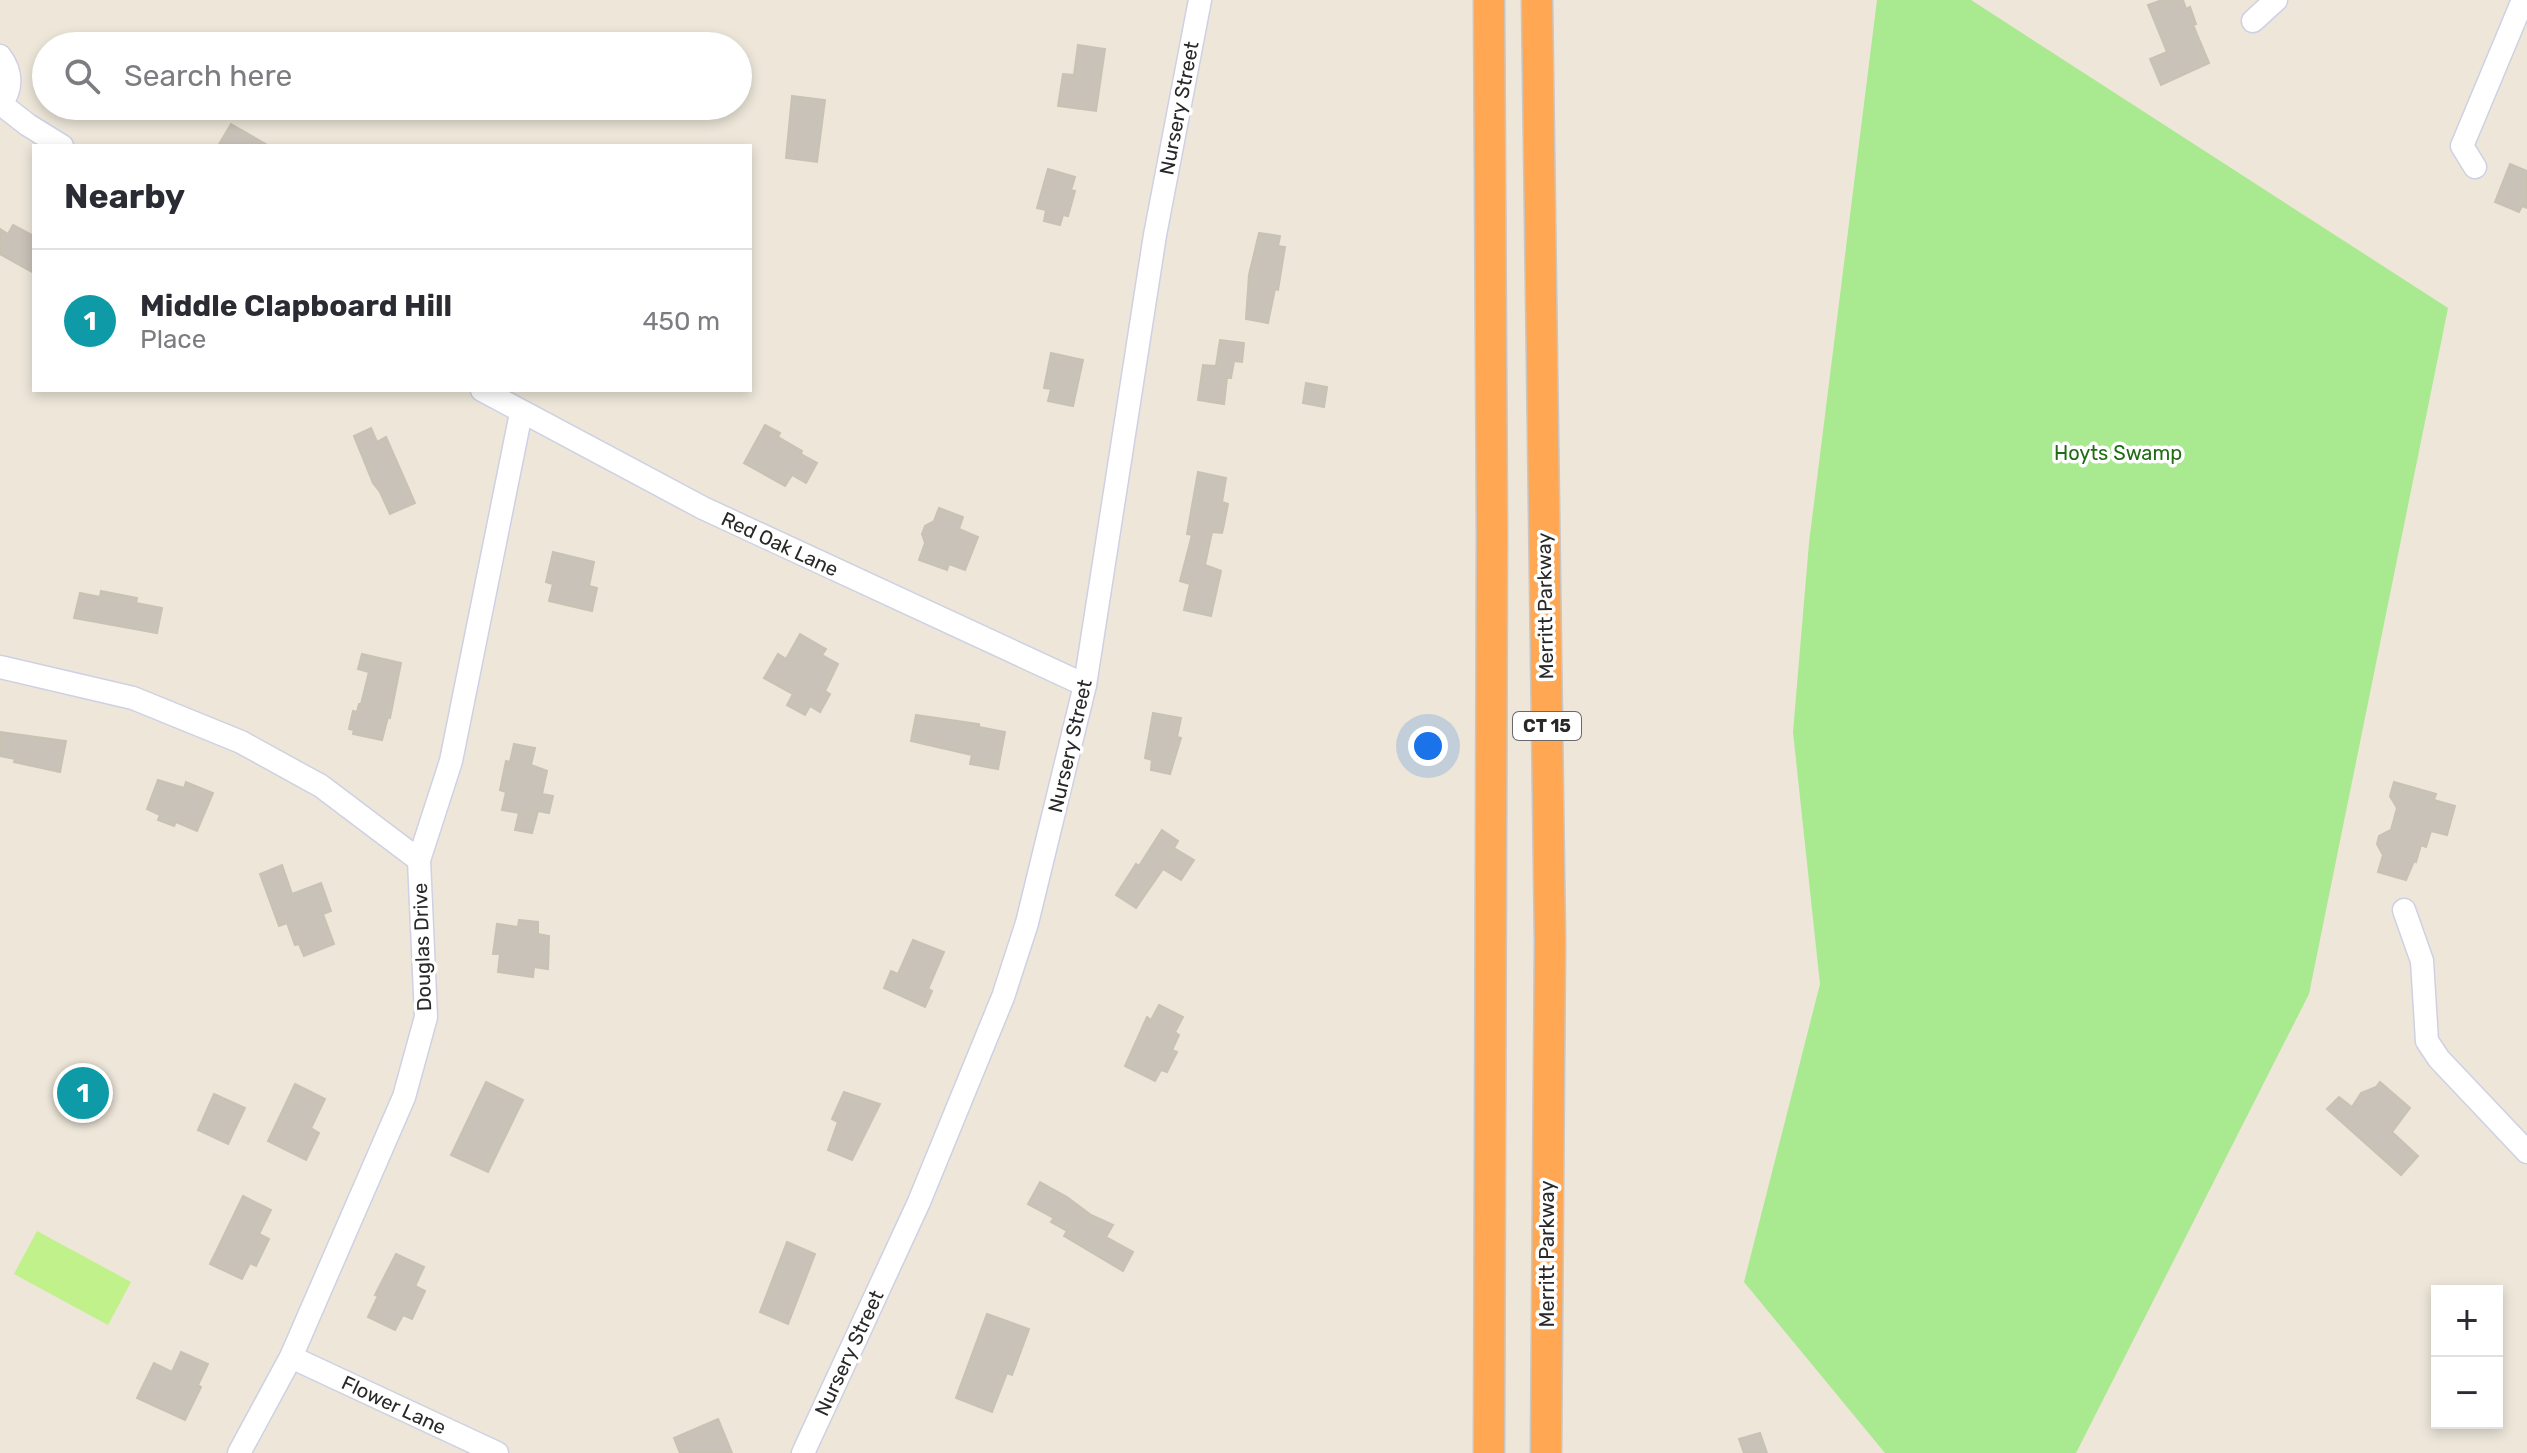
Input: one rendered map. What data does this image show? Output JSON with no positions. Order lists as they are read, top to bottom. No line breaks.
{"streets":{"highway":["Merritt Parkway","CT 15"],"street":["Nursery Street","Red Oak Lane","Douglas Drive","Flower Lane"]},"crossings":[["Nursery Street","Red Oak Lane"],["Red Oak Lane","Douglas Drive"],["Douglas Drive","Flower Lane"]],"parks":["Hoyts Swamp"],"page":{"search":"Search here","heading":"Nearby","list":[{"mark":"1","name":"Middle Clapboard Hill","note":"Place","value":"450 m"}],"pins":"1","map_buttons":["+","−"]}}
